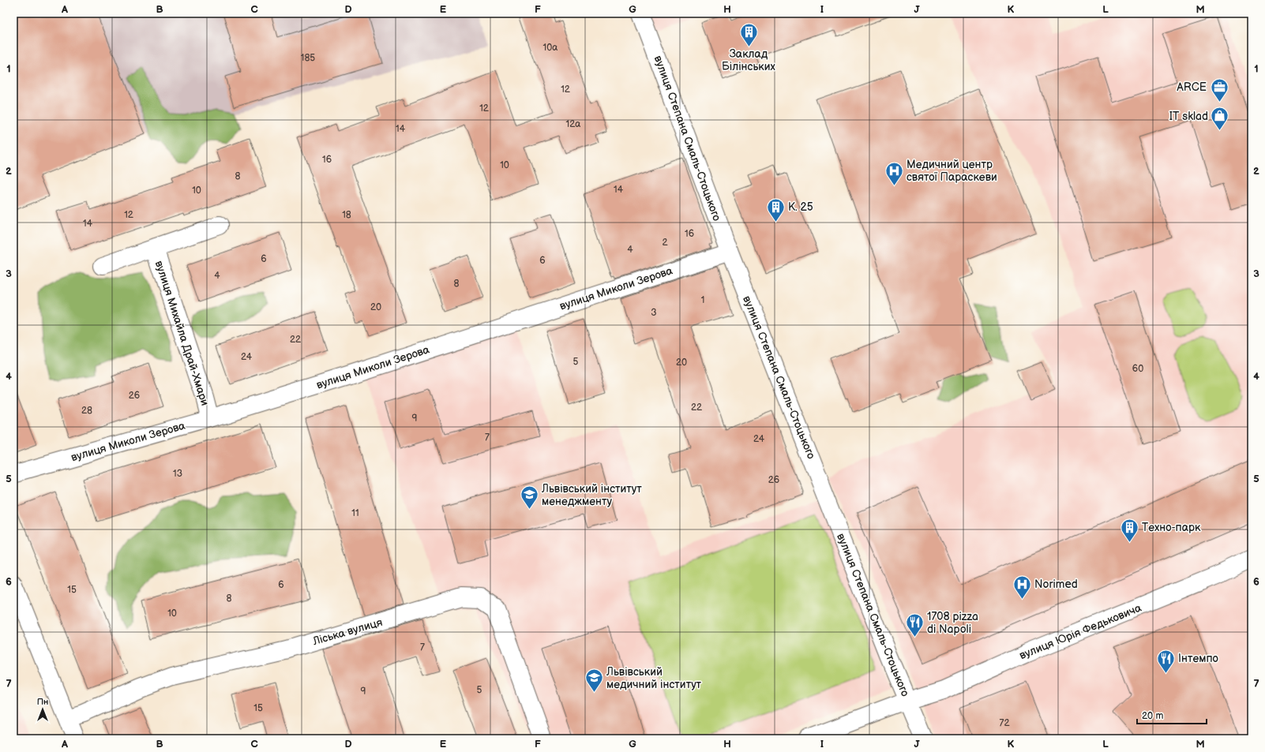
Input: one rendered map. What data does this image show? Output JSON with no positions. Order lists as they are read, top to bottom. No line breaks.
{"streets":{"street":["вулиця Степана Смаль-Стоцького","вулиця Миколи Зерова","вулиця Михайла Драй-Хмари","Ліська вулиця","вулиця Юрія Федьковича"]},"crossings":[["вулиця Степана Смаль-Стоцького","вулиця Миколи Зерова"],["вулиця Степана Смаль-Стоцького","вулиця Юрія Федьковича"],["вулиця Миколи Зерова","вулиця Михайла Драй-Хмари"]],"places":{"building":["Заклад Білінських","К. 25","Техно-парк"],"office":["ARCE"],"shop":["IT sklad"],"hospital":["Медичний центр святої Параскеви","Norimed"],"school or university":["Львівський інститут менеджменту","Львівський медичний інститут"],"restaurant":["1708 pizza di Napoli","Інтемпо"]},"house_numbers":["10а","185","12","12","12а","14","16","10","8","14","10","12","18","14","16","2","4","6","6","4","8","1","20","3","22","24","5","20","60","26","22","28","9","7","24","13","26","11","6","15","8","10","7","5","9","15","72"],"scale_bar":"20 m","north":"top","grid":{"columns":["A","B","C","D","E","F","G","H","I","J","K","L","M"],"rows":["1","2","3","4","5","6","7"]}}
